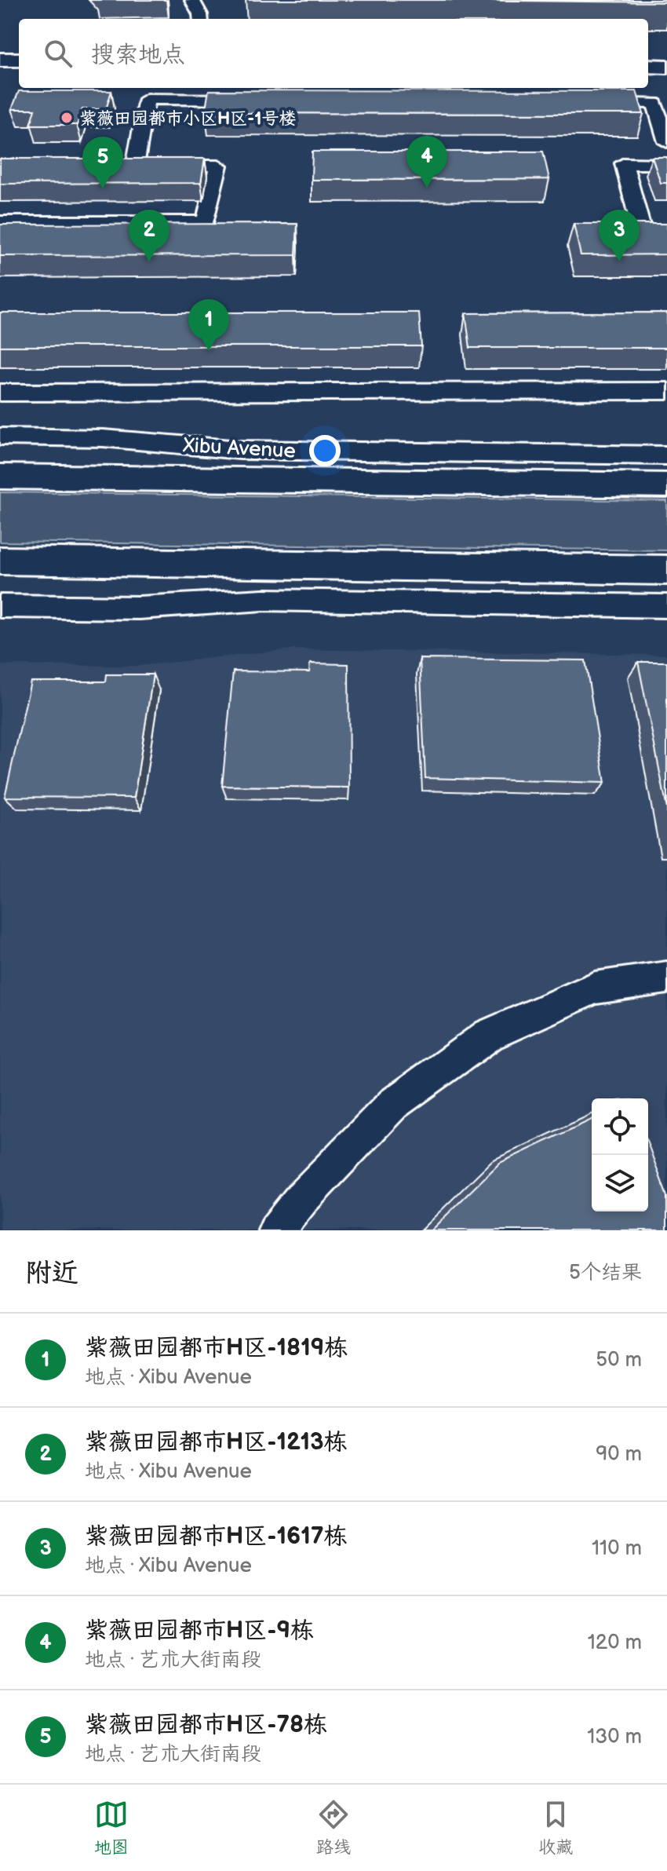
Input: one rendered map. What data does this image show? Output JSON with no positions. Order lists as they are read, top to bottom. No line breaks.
{"streets":{"main road":["Xibu Avenue"]},"places":["紫薇田园都市小区H区-1号楼"],"page":{"search":"搜索地点","pins":["4","5","2","3","1"],"heading":["附近","5个结果"],"list":[{"mark":"1","name":"紫薇田园都市H区-1819栋","note":"地点 · Xibu Avenue","value":"50 m"},{"mark":"2","name":"紫薇田园都市H区-1213栋","note":"地点 · Xibu Avenue","value":"90 m"},{"mark":"3","name":"紫薇田园都市H区-1617栋","note":"地点 · Xibu Avenue","value":"110 m"},{"mark":"4","name":"紫薇田园都市H区-9栋","note":"地点 · 艺术大街南段","value":"120 m"},{"mark":"5","name":"紫薇田园都市H区-78栋","note":"地点 · 艺术大街南段","value":"130 m"}],"nav":["地图","路线","收藏"]}}
